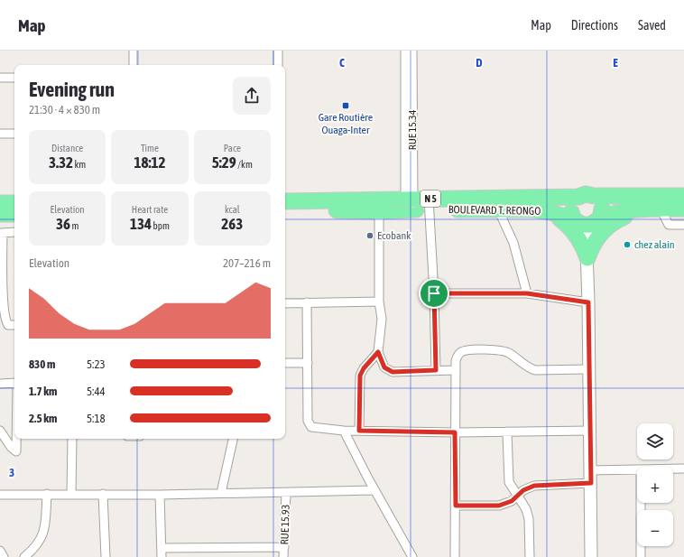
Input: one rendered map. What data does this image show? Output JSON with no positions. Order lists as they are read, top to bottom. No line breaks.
{"streets":{"highway":["N 5","BOULEVARD T. REONGO"],"street":["RUE 15.34","RUE 15.93"]},"crossings":[["RUE 15.34","N 5"],["N 5","BOULEVARD T. REONGO"]],"places":{"transit":["Gare Routière Ouaga-Inter"],"other":["Ecobank","chez alain"]},"page":{"header":"Map","nav":["Map","Directions","Saved"],"heading":["Evening run","21:30 · 4 × 830 m"],"stats":[["Distance","3.32 km"],["Time","18:12"],["Pace","5:29 /km"],["Elevation","36 m"],["Heart rate","134 bpm"],["kcal","263"]],"chart":["Elevation","207–216 m"],"list":[{"name":"830 m","note":"5:23"},{"name":"1.7 km","note":"5:44"},{"name":"2.5 km","note":"5:18"}],"map_buttons":["+","−"]},"grid":{"columns":["C","D","E"],"rows":["3"]}}
